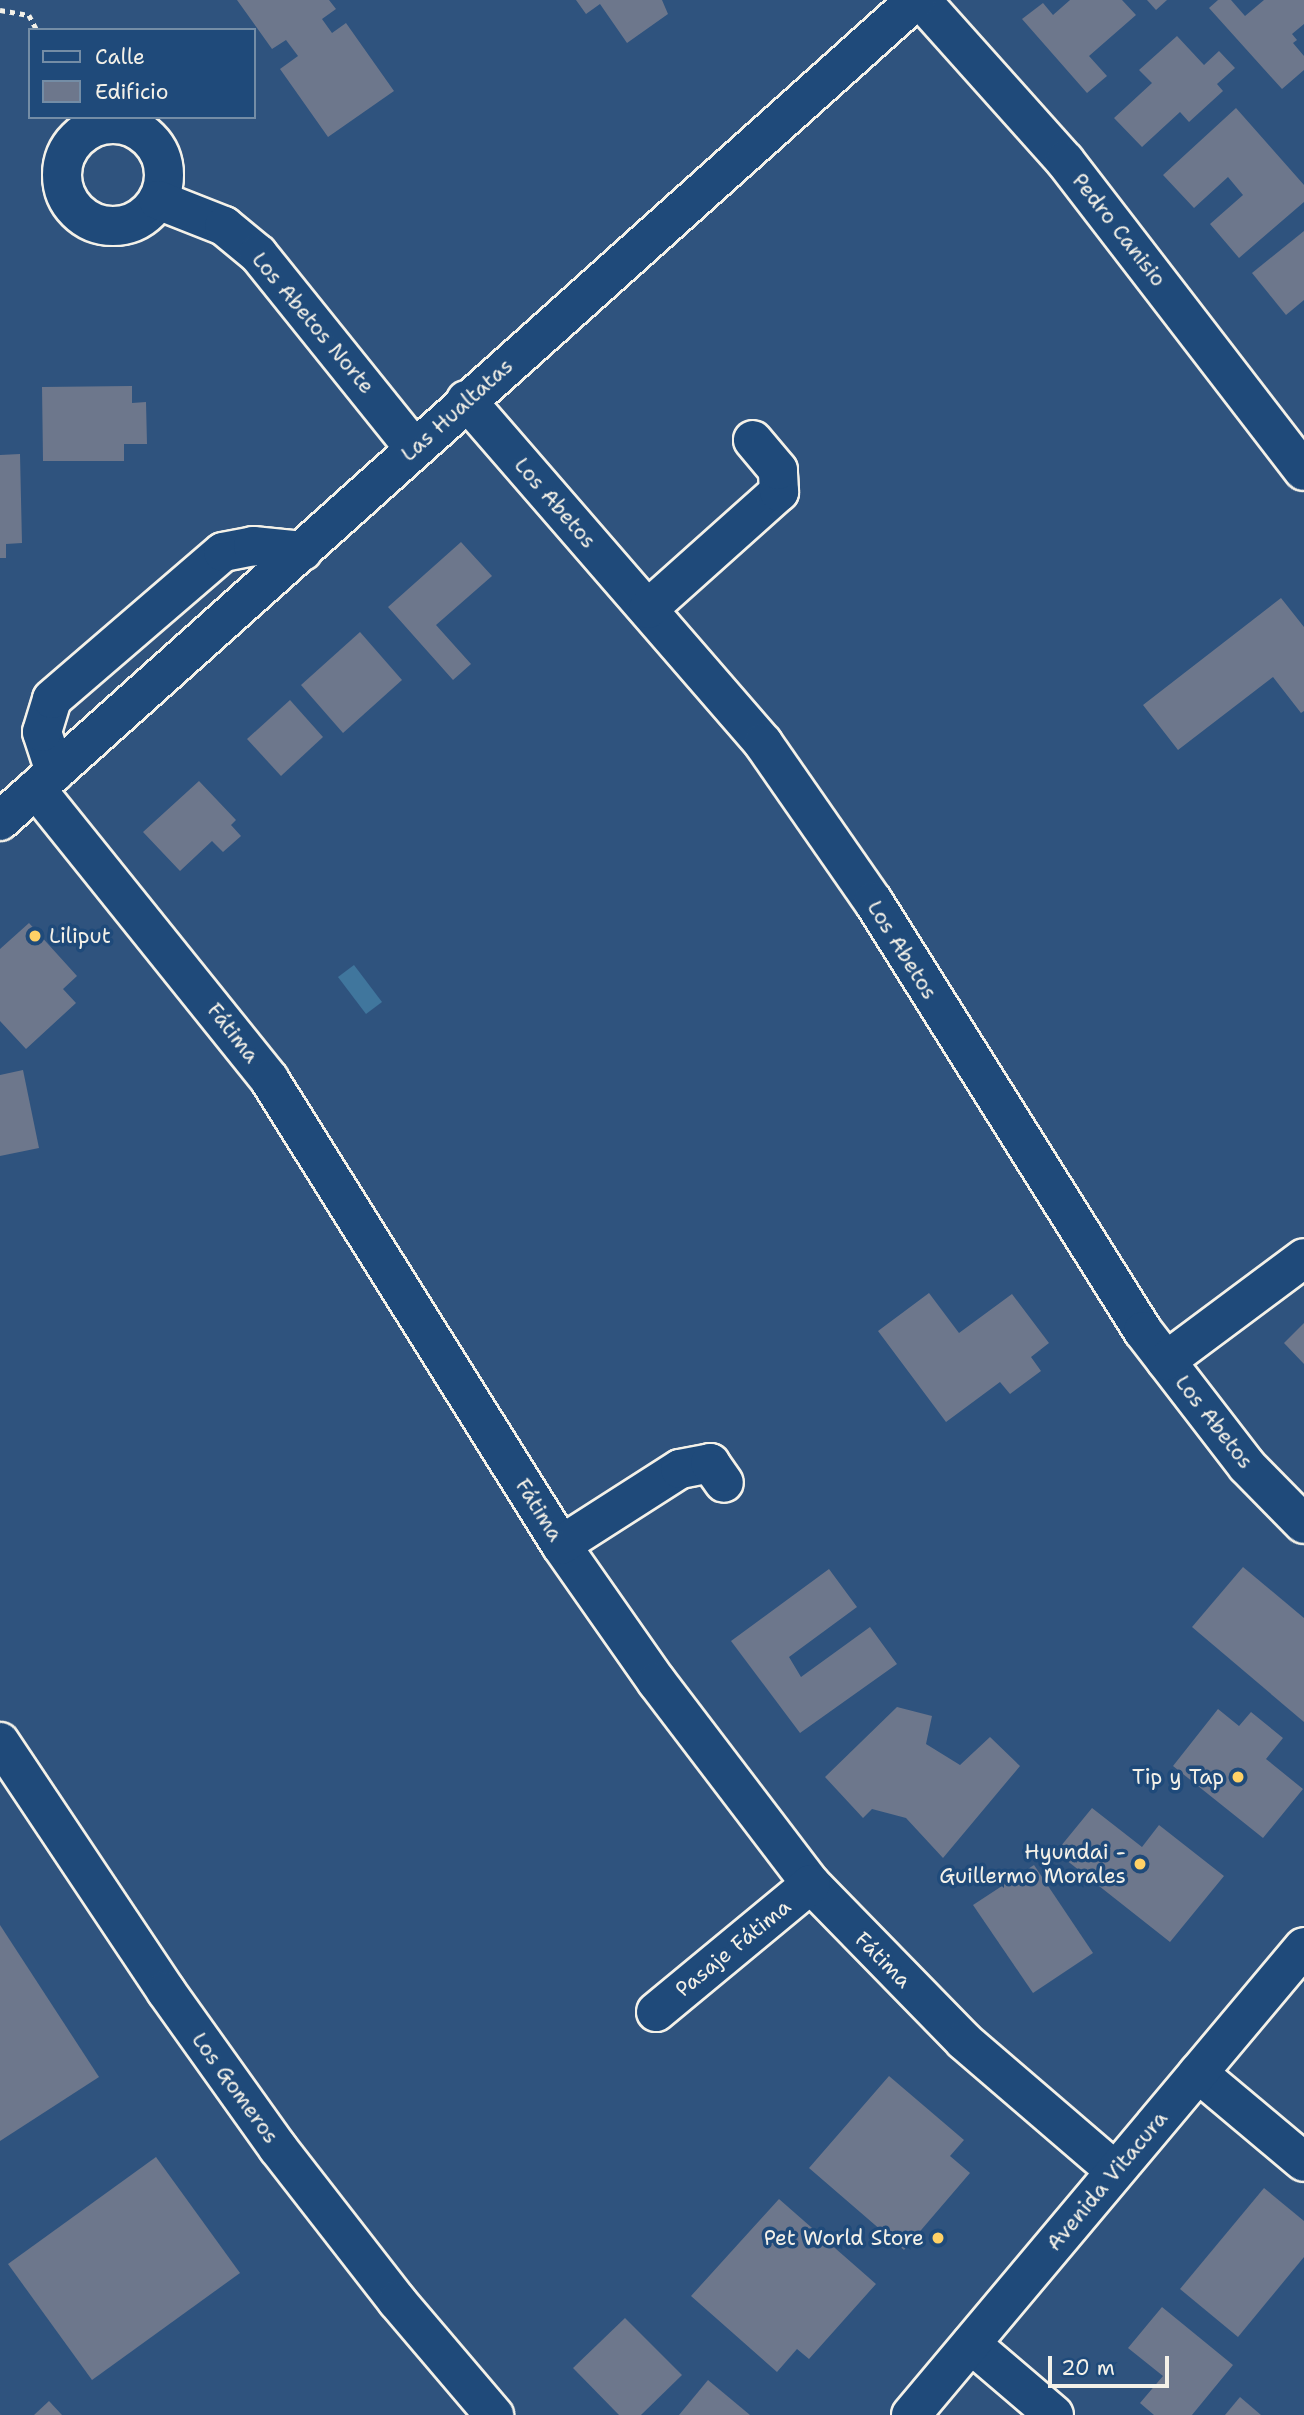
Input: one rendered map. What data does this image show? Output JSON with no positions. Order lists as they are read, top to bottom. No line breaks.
{"streets":{"street":["Pedro Canisio","Los Abetos Norte","Las Hualtatas","Los Abetos","Fátima","Pasaje Fátima","Los Gomeros","Avenida Vitacura"]},"crossings":[["Pedro Canisio","Las Hualtatas"],["Los Abetos Norte","Las Hualtatas"],["Las Hualtatas","Los Abetos"],["Las Hualtatas","Fátima"],["Fátima","Pasaje Fátima"],["Fátima","Avenida Vitacura"]],"places":["Liliput","Tip y Tap","Hyundai - Guillermo Morales","Pet World Store"],"legend":["Calle","Edificio"],"scale_bar":"20 m"}
